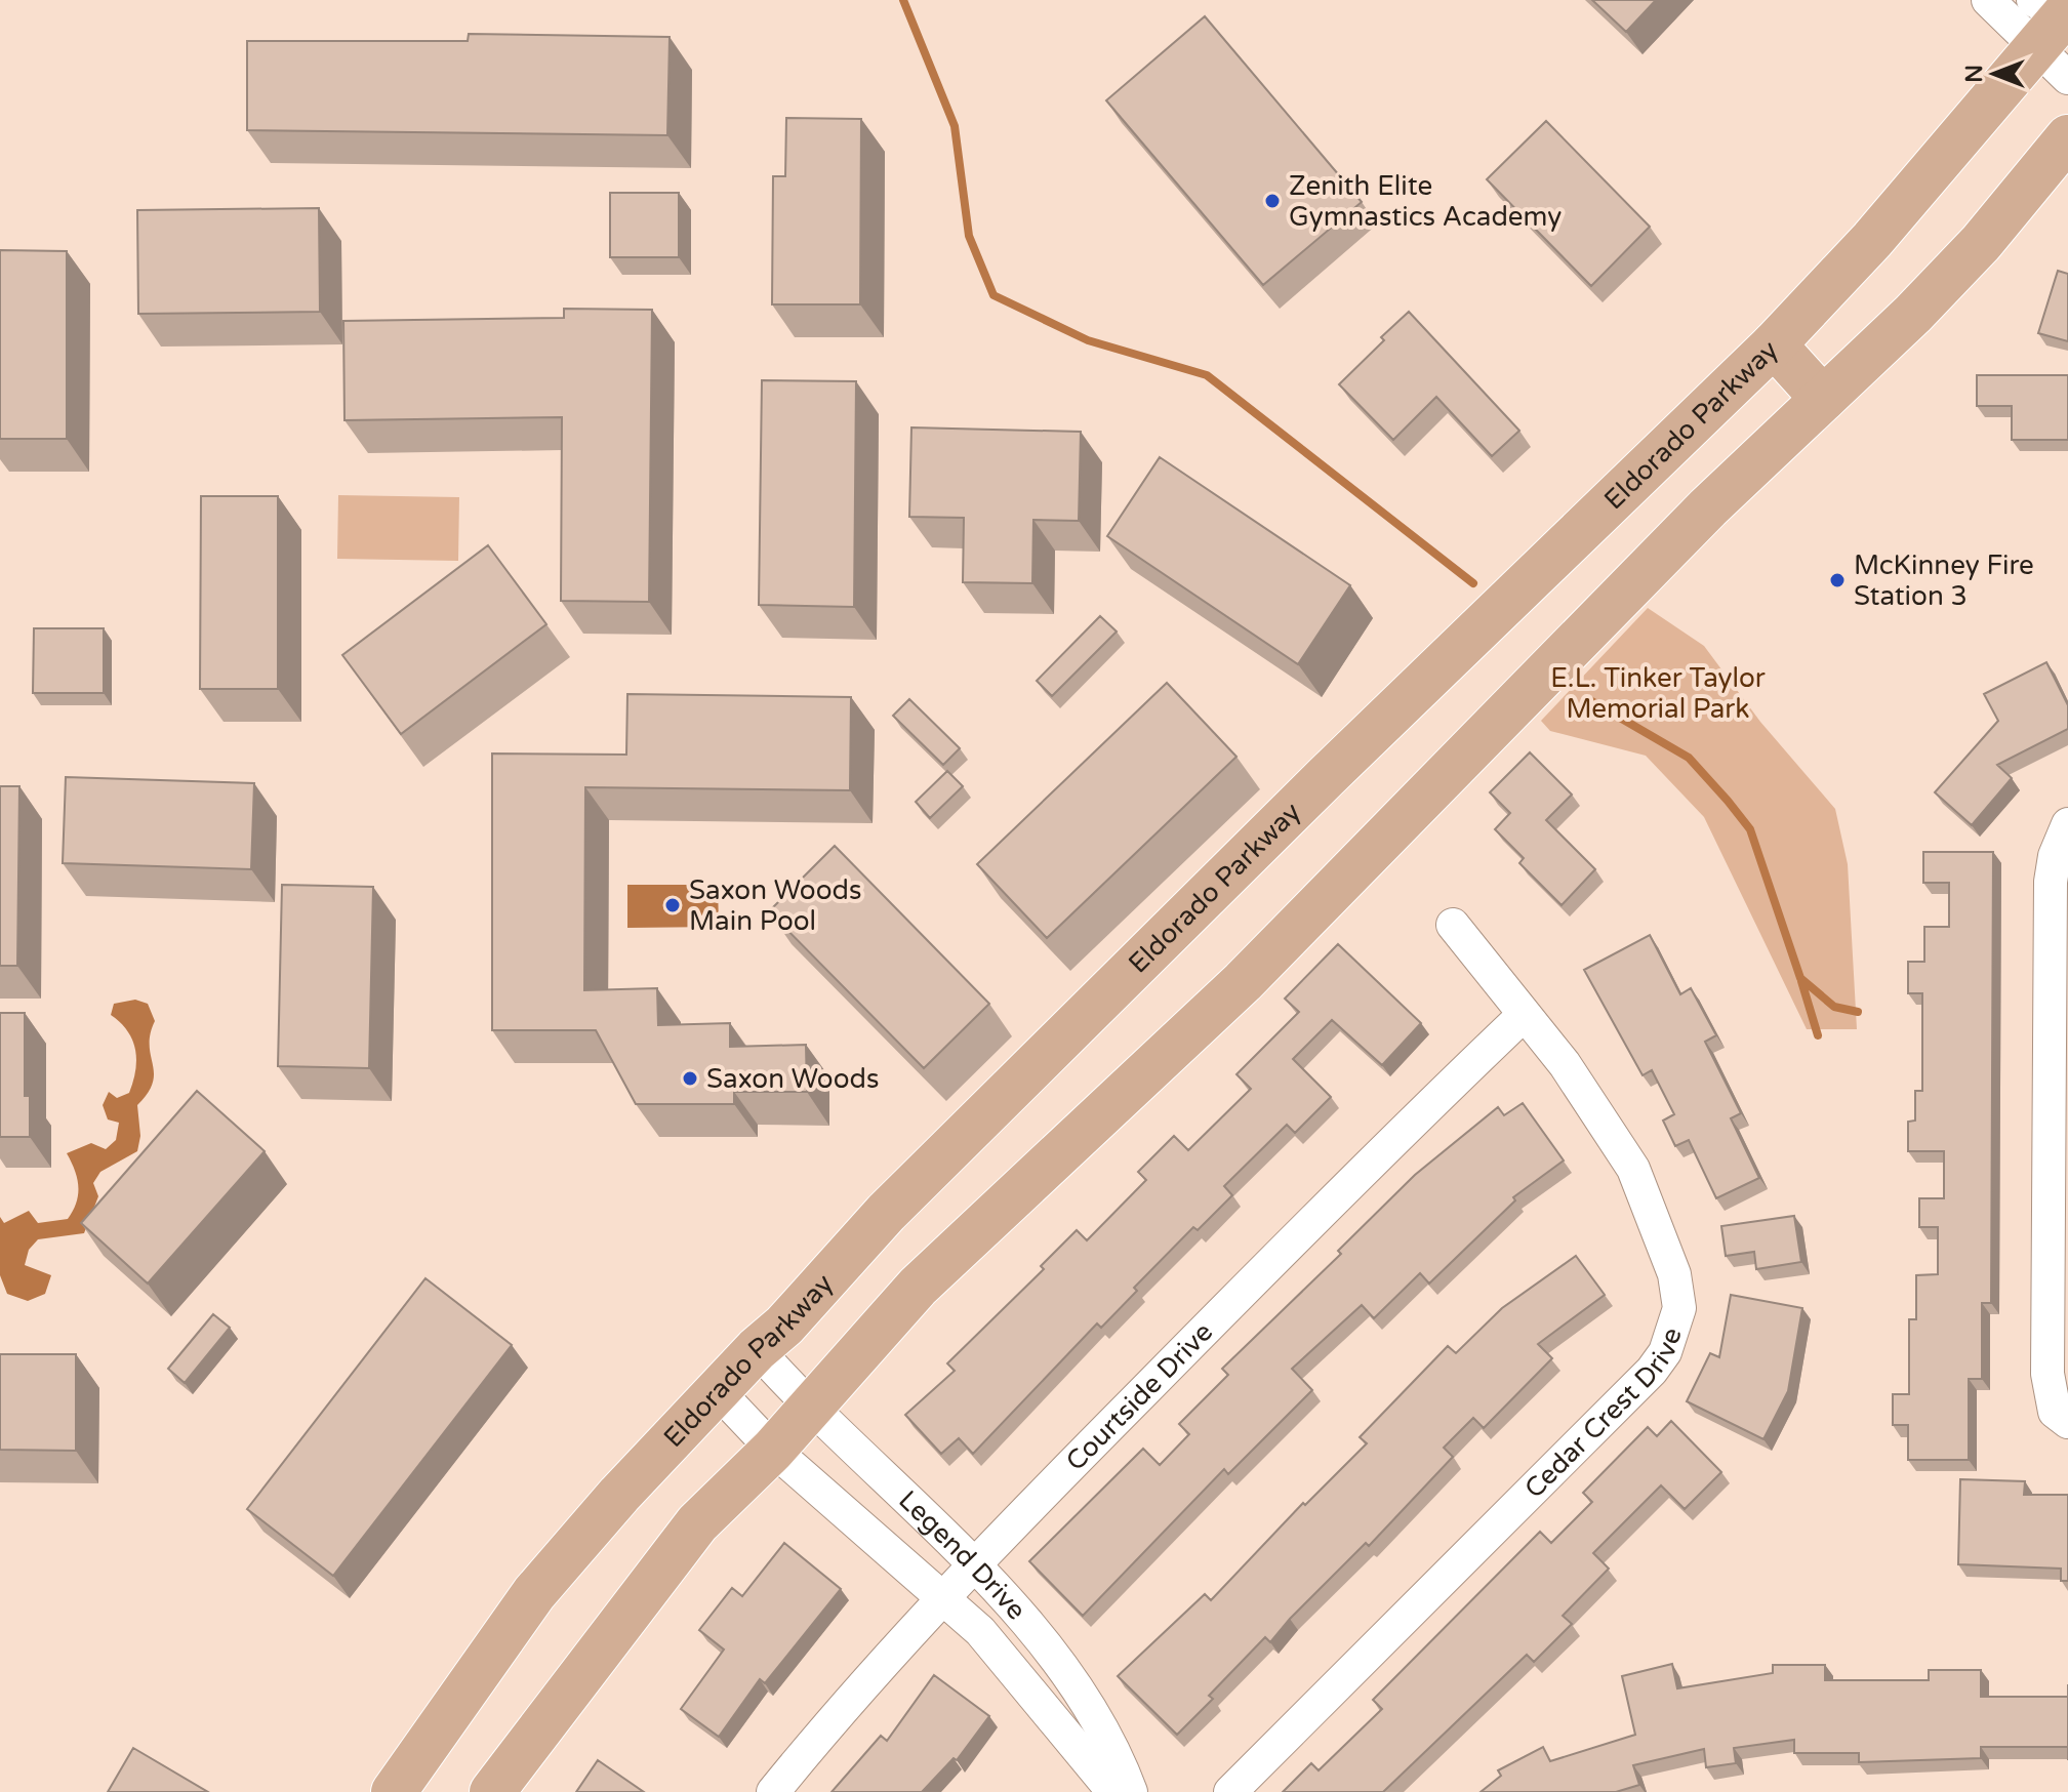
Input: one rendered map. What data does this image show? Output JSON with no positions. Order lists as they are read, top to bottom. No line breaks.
{"streets":{"main road":["Eldorado Parkway"],"street":["Courtside Drive","Cedar Crest Drive","Legend Drive"]},"crossings":[["Eldorado Parkway","Legend Drive"],["Courtside Drive","Cedar Crest Drive"],["Courtside Drive","Legend Drive"]],"parks":["E.L. Tinker Taylor Memorial Park"],"places":["Zenith Elite Gymnastics Academy","McKinney Fire Station 3","Saxon Woods Main Pool","Saxon Woods"],"north":"left"}
